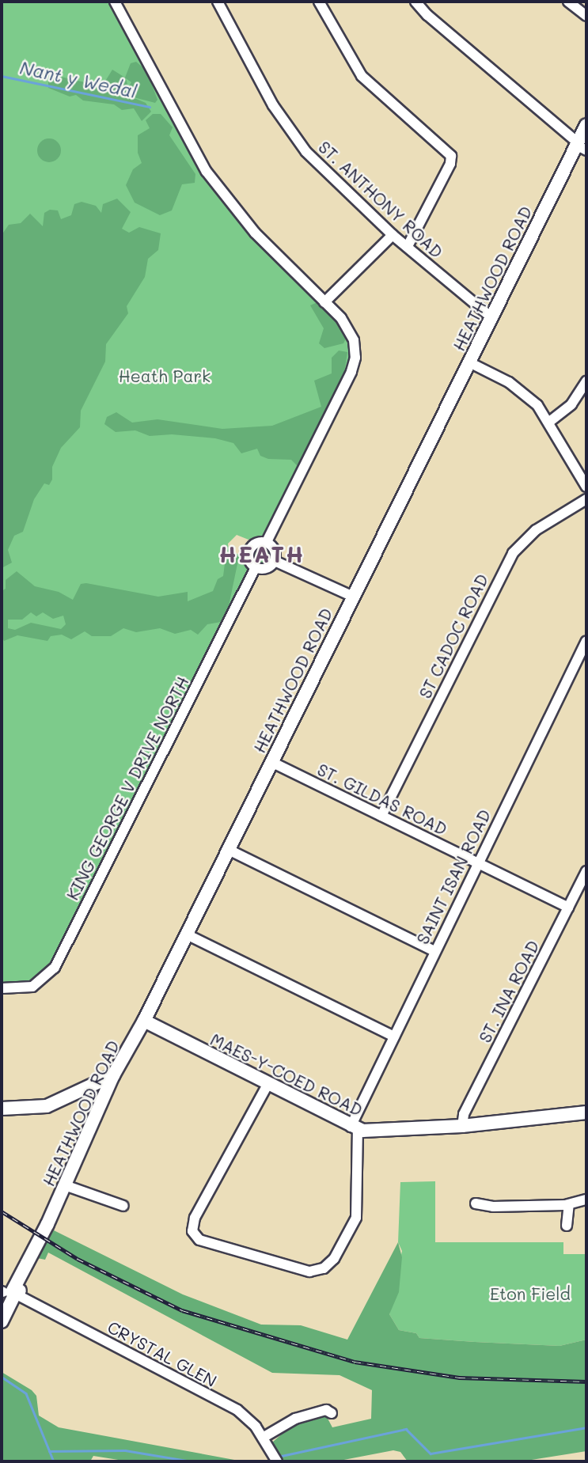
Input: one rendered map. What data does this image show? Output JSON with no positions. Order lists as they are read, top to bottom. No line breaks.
{"streets":{"street":["ST. ANTHONY ROAD","HEATHWOOD ROAD","ST CADOC ROAD","KING GEORGE V DRIVE NORTH","ST. GILDAS ROAD","SAINT ISAN ROAD","ST. INA ROAD","MAES-Y-COED ROAD","CRYSTAL GLEN"]},"crossings":[["ST. ANTHONY ROAD","HEATHWOOD ROAD"],["HEATHWOOD ROAD","ST. GILDAS ROAD"],["HEATHWOOD ROAD","MAES-Y-COED ROAD"],["HEATHWOOD ROAD","CRYSTAL GLEN"],["ST CADOC ROAD","ST. GILDAS ROAD"],["ST. GILDAS ROAD","SAINT ISAN ROAD"],["ST. GILDAS ROAD","ST. INA ROAD"],["SAINT ISAN ROAD","MAES-Y-COED ROAD"],["ST. INA ROAD","MAES-Y-COED ROAD"]],"districts":["HEATH"],"water":["Nant y Wedal"],"parks":["Heath Park","Eton Field"]}
